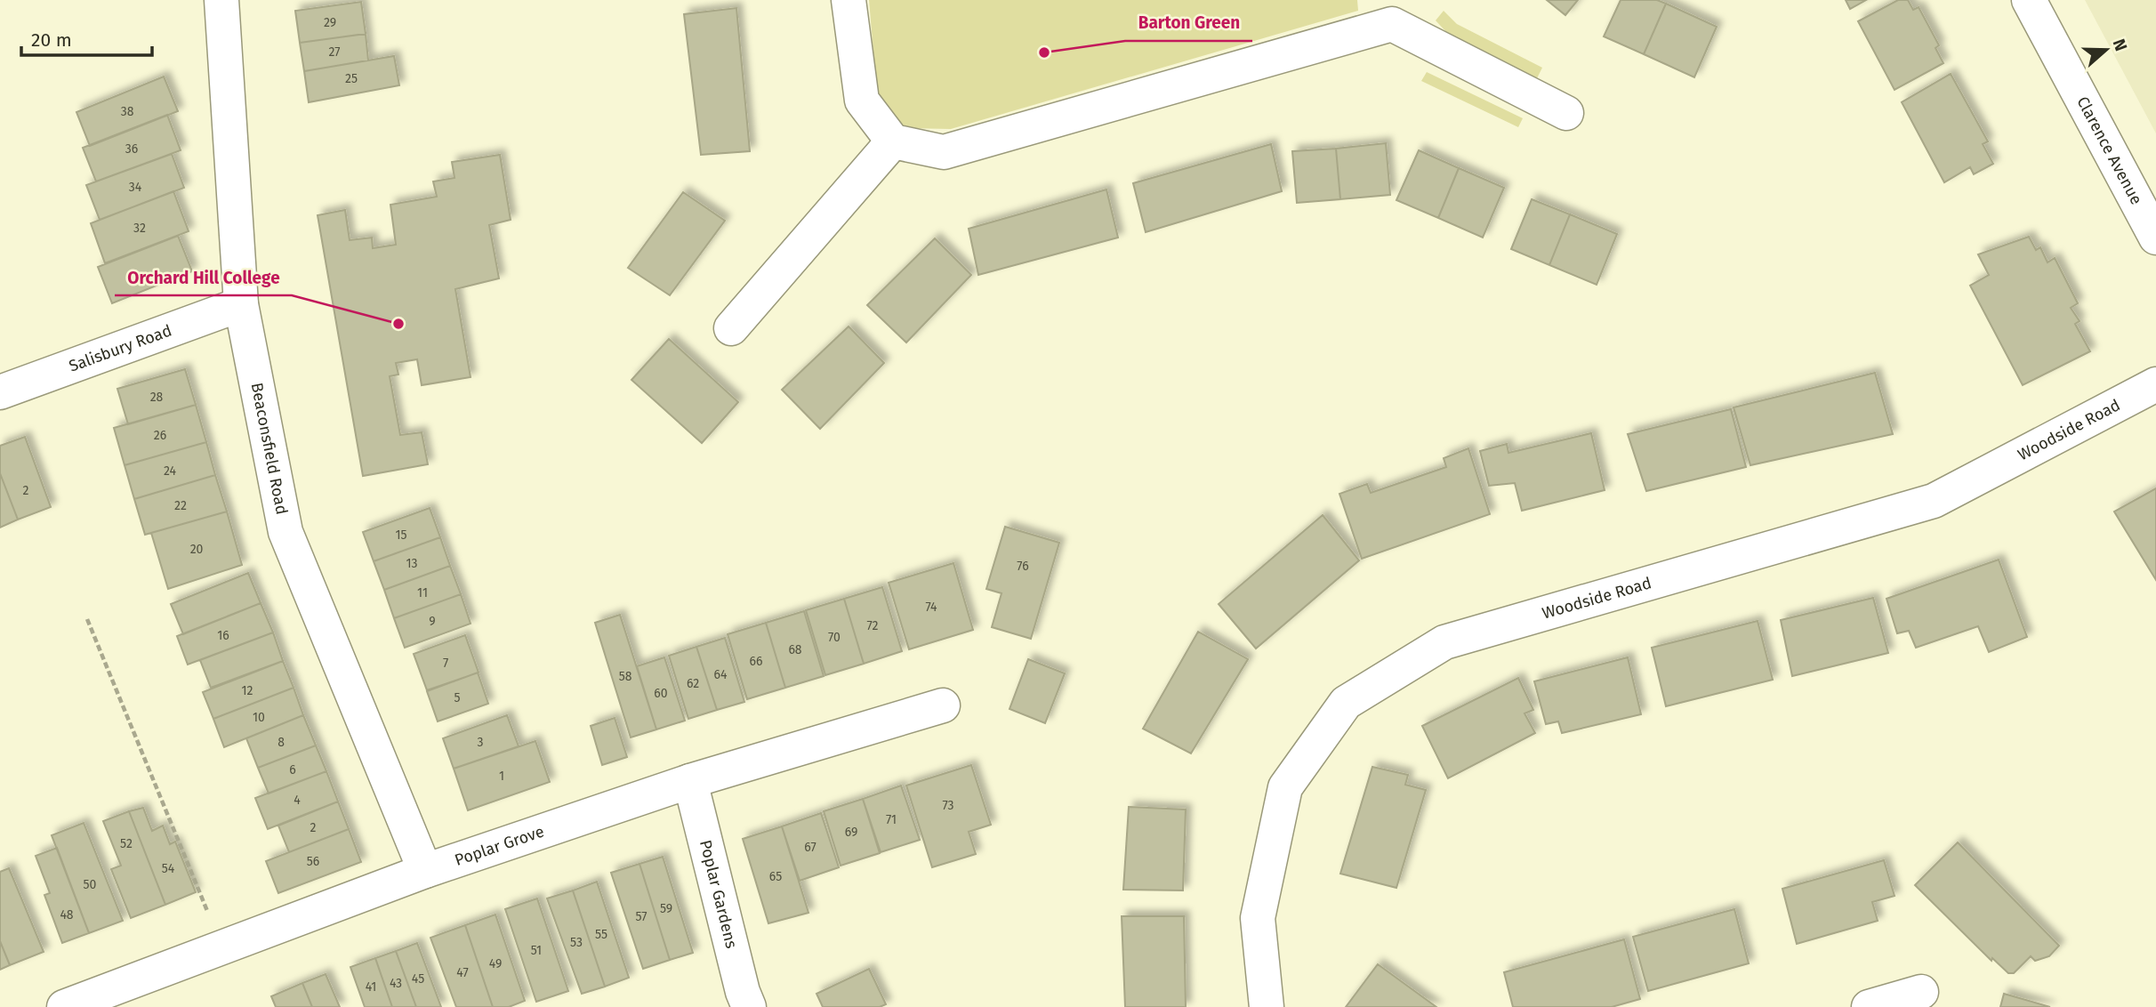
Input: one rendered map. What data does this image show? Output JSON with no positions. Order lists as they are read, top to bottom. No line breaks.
{"streets":{"street":["Clarence Avenue","Salisbury Road","Woodside Road","Beaconsfield Road","Poplar Grove","Poplar Gardens"]},"crossings":[["Salisbury Road","Beaconsfield Road"],["Beaconsfield Road","Poplar Grove"],["Poplar Grove","Poplar Gardens"]],"places":["Barton Green","Orchard Hill College"],"house_numbers":["29","27","25","38","36","34","32","28","26","24","2","22","15","20","13","76","11","74","9","72","16","70","68","66","7","64","58","62","12","60","5","10","8","3","6","1","4","73","71","2","69","52","67","56","54","65","50","59","48","57","55","53","51","49","47","45","43","41"],"scale_bar":"20 m","north":"right"}
